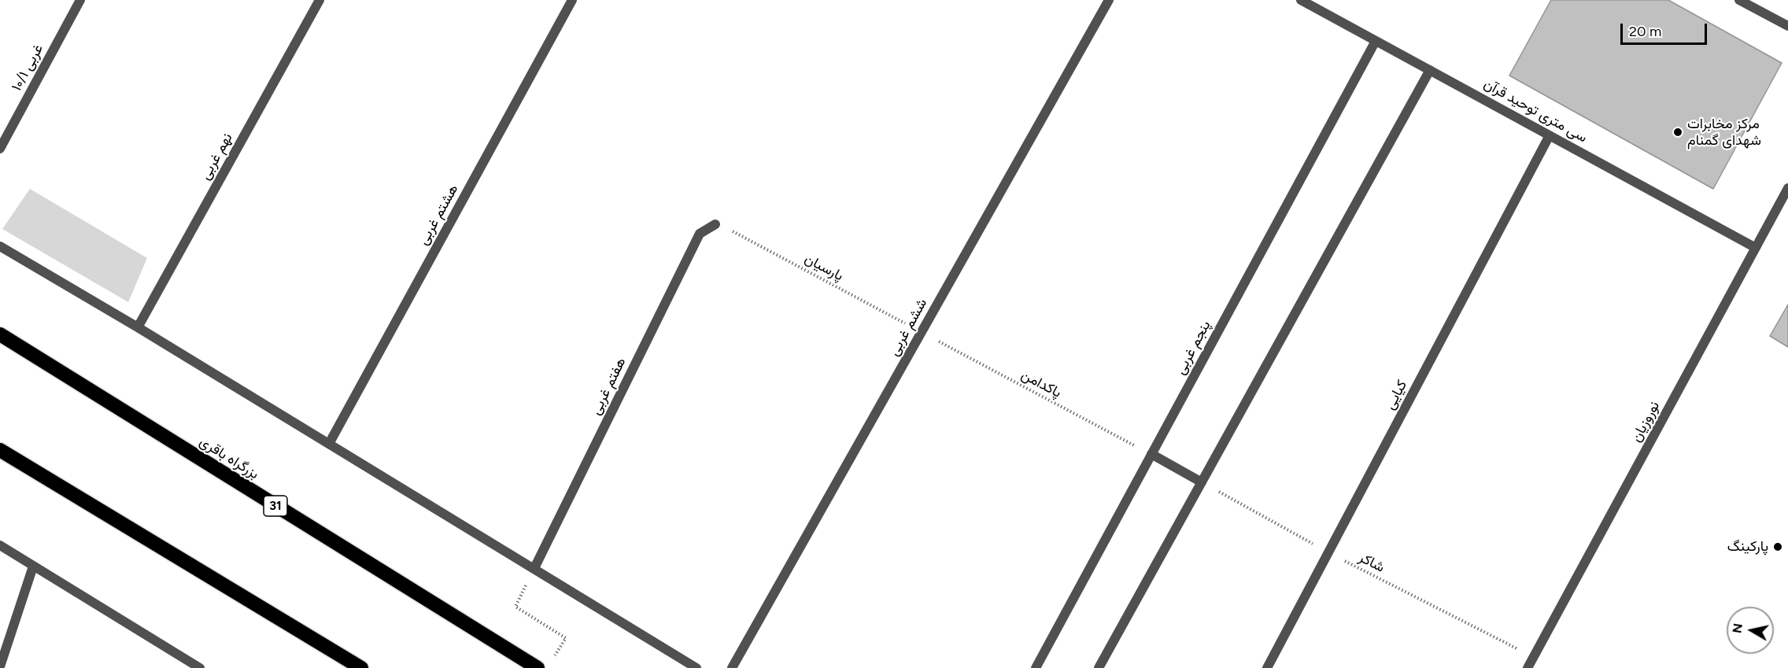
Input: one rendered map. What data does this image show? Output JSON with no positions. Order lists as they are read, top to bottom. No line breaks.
{"streets":{"highway":["بزرگراه باقری","31"],"street":["۱۰/۱ غربی","سی متری توحید قرآن","نهم غربی","هشتم غربی","ششم غربی","پنجم غربی","هفتم غربی","کیایی","نوروزیان"],"path":["پارسیان","پاکدامن","شاکر"]},"crossings":[["سی متری توحید قرآن","پنجم غربی"],["سی متری توحید قرآن","کیایی"],["سی متری توحید قرآن","نوروزیان"],["پارسیان","ششم غربی"],["پارسیان","پاکدامن"],["پارسیان","هفتم غربی"],["ششم غربی","پاکدامن"],["پنجم غربی","پاکدامن"],["کیایی","شاکر"],["نوروزیان","شاکر"]],"places":["مرکز مخابرات شهدای گمنام","پارکینگ"],"scale_bar":"20 m","north":"left"}
